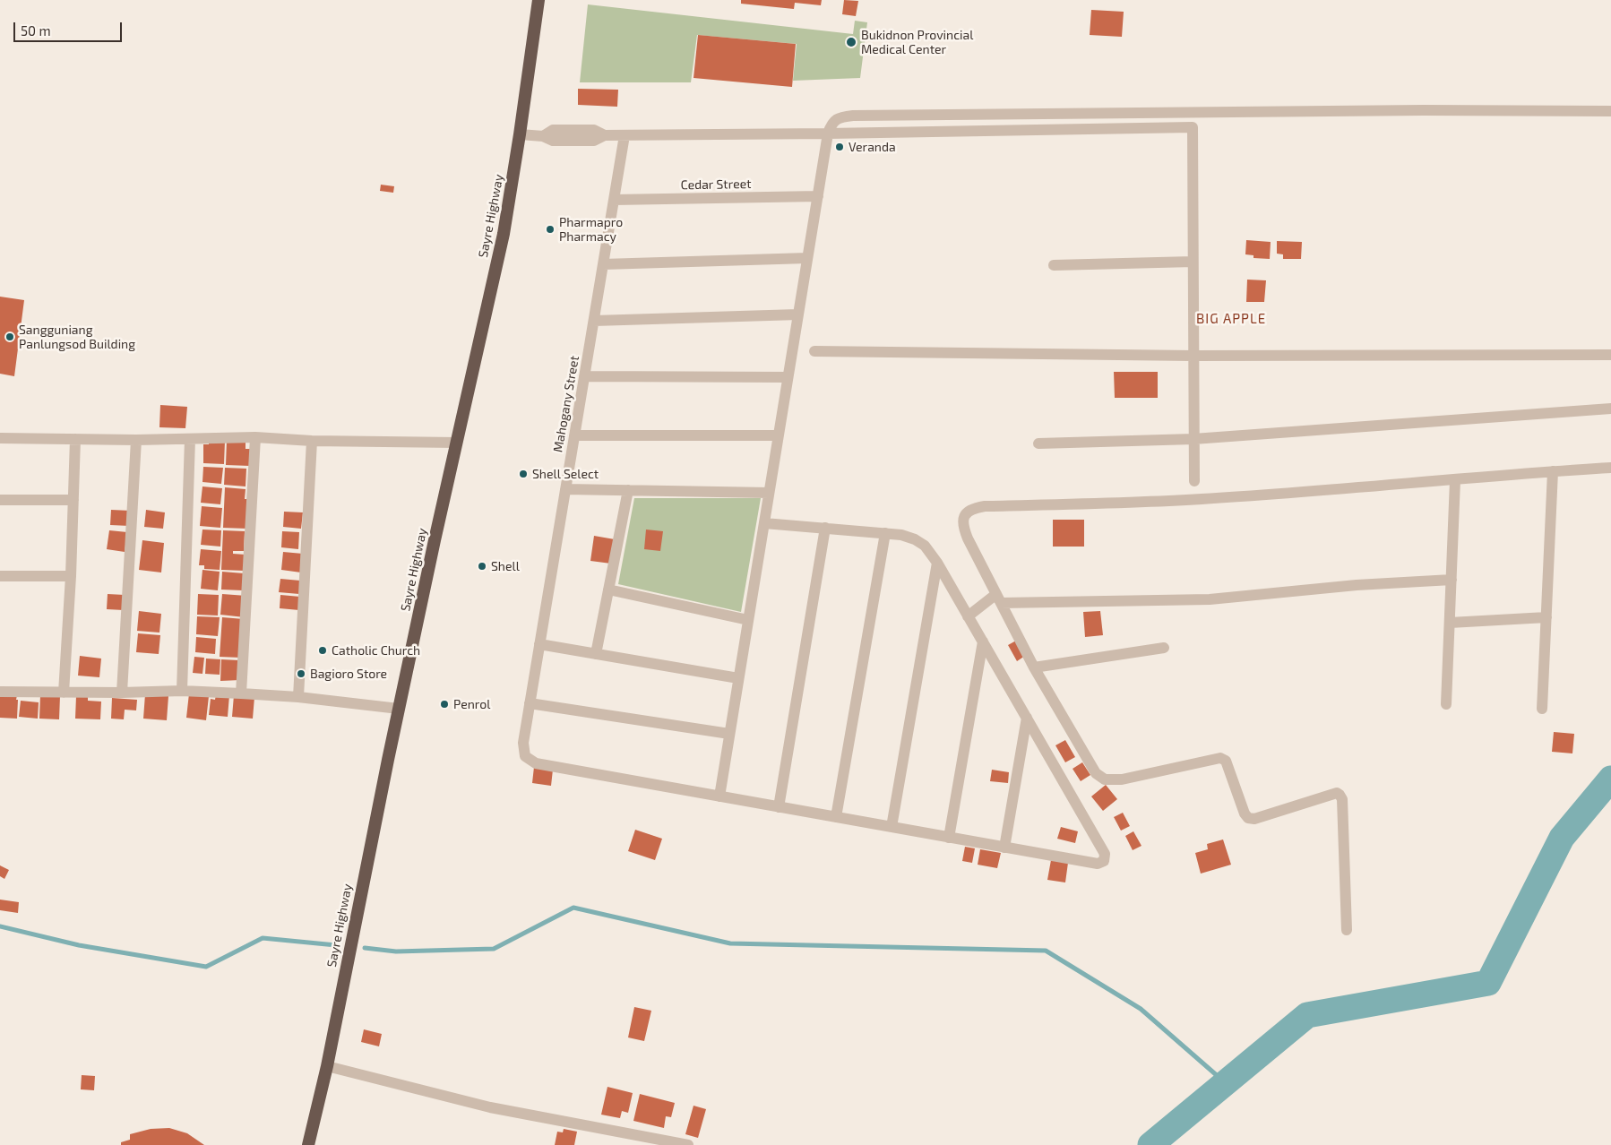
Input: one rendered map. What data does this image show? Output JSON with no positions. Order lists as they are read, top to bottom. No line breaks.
{"streets":{"highway":["Sayre Highway"],"street":["Cedar Street","Mahogany Street"]},"crossings":[["Cedar Street","Mahogany Street"]],"districts":["BIG APPLE"],"places":["Bukidnon Provincial Medical Center","Veranda","Pharmapro Pharmacy","Sangguniang Panlungsod Building","Shell Select","Shell","Catholic Church","Bagioro Store","Penrol"],"scale_bar":"50 m"}
